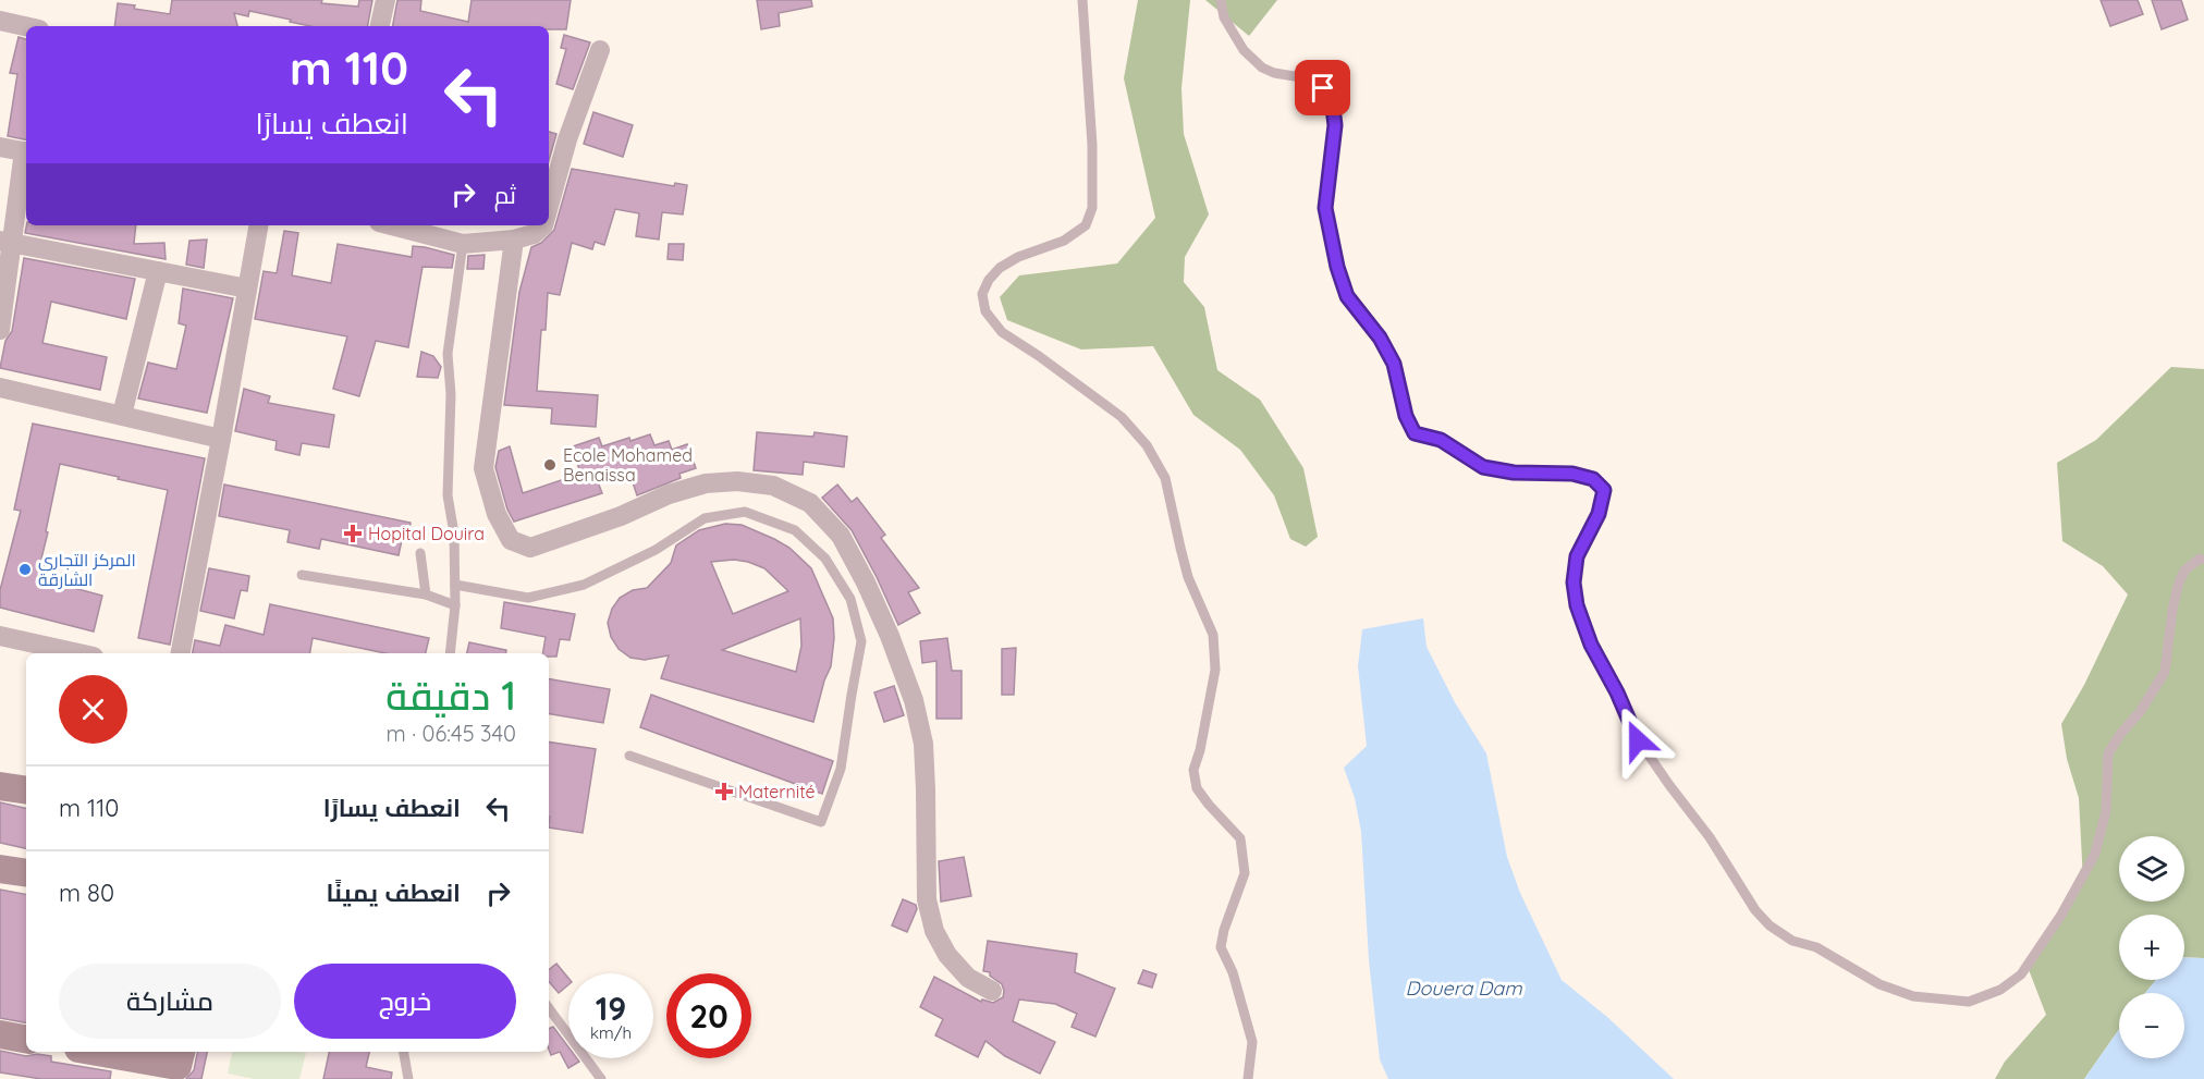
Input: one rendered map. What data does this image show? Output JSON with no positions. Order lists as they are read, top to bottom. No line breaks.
{"water":["Douera Dam"],"places":{"other":["Ecole Mohamed Benaissa","المركز التجاري الشارقة"],"health":["Hopital Douira","Maternité"]},"page":{"turn":["110 m","انعطف يسارًا"],"then":"ثم","heading":["1 دقيقة","340 m · 06:45"],"list":[{"name":"انعطف يسارًا","value":"110 m"},{"name":"انعطف يمينًا","value":"80 m"}],"map_buttons":["+","−"],"buttons":["خروج","مشاركة"],"speed":"19 km/h","limit":"20"}}
